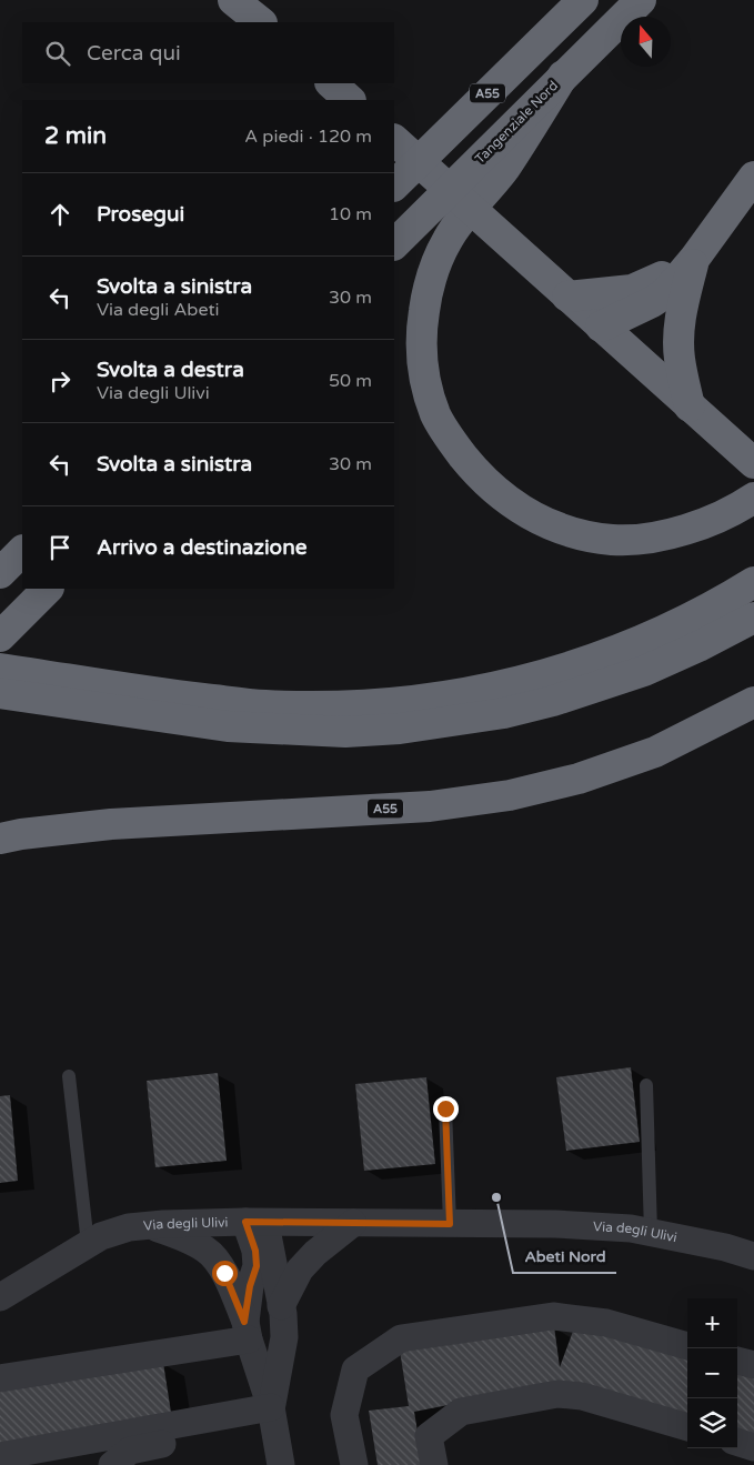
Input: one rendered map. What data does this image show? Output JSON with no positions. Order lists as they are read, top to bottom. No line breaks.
{"streets":{"highway":["A55","Tangenziale Nord"],"street":["Via degli Ulivi"]},"places":["Abeti Nord"],"north":"top","page":{"search":"Cerca qui","heading":["2 min","A piedi · 120 m"],"list":[["Prosegui","10 m"],["Svolta a sinistra","Via degli Abeti","30 m"],["Svolta a destra","Via degli Ulivi","50 m"],["Svolta a sinistra","30 m"],"Arrivo a destinazione"],"map_buttons":["+","−"]}}
